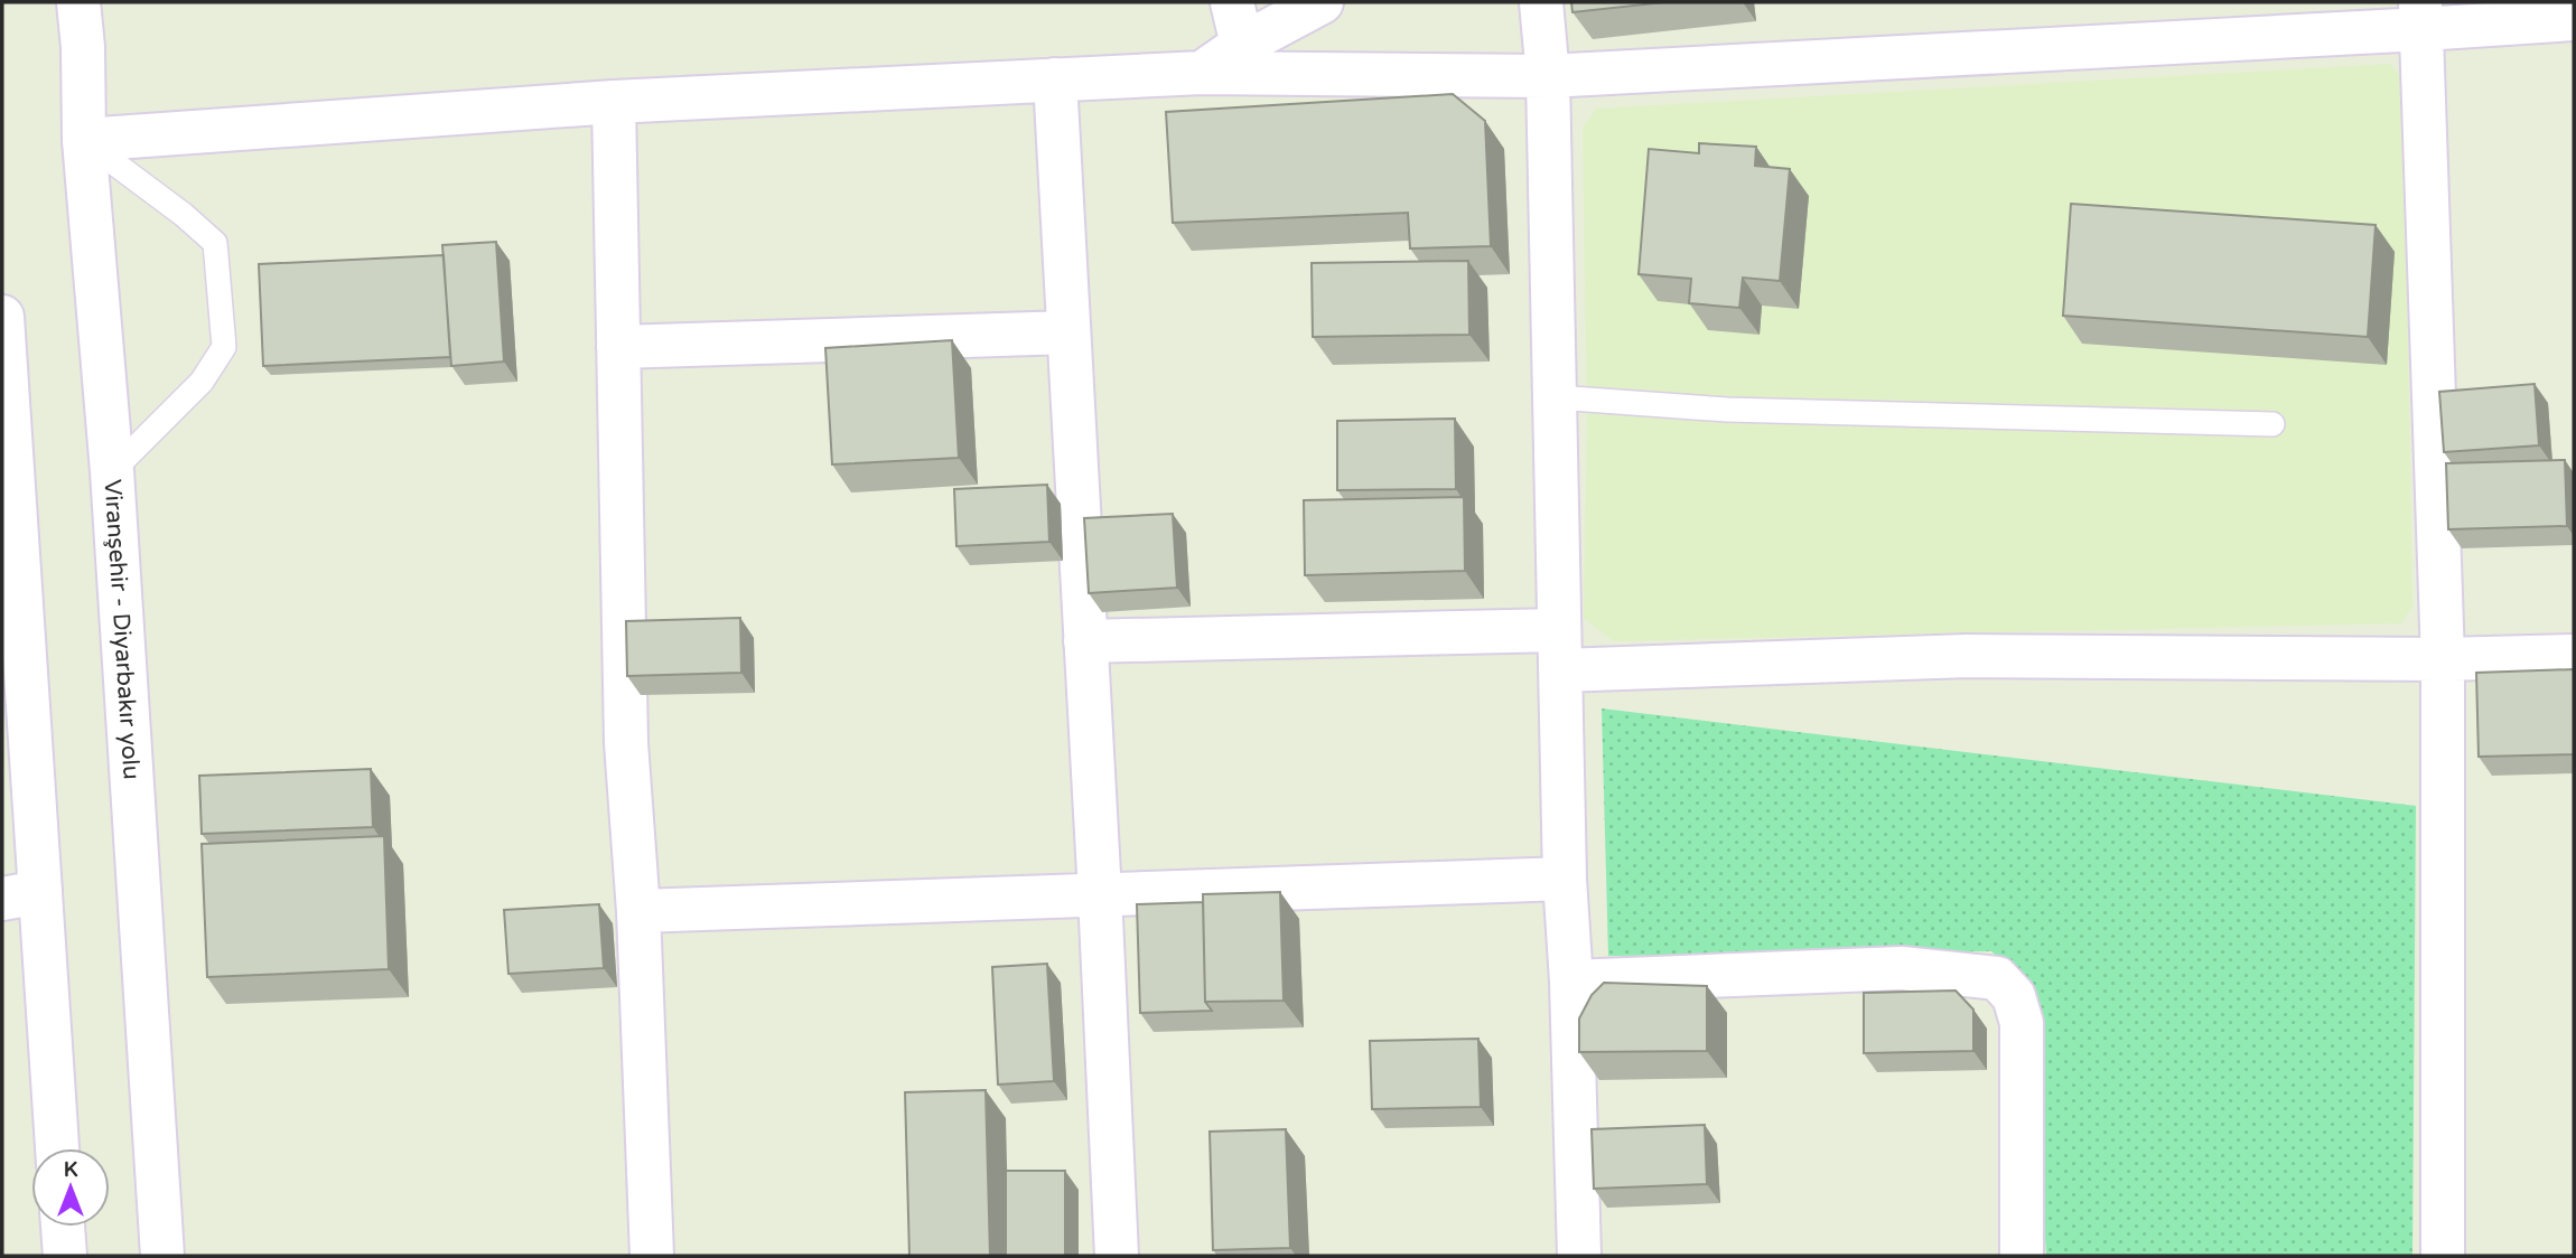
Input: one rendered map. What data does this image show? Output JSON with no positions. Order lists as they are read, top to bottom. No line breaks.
{"streets":{"street":["Viranşehir - Diyarbakır yolu"]},"north":"top"}
